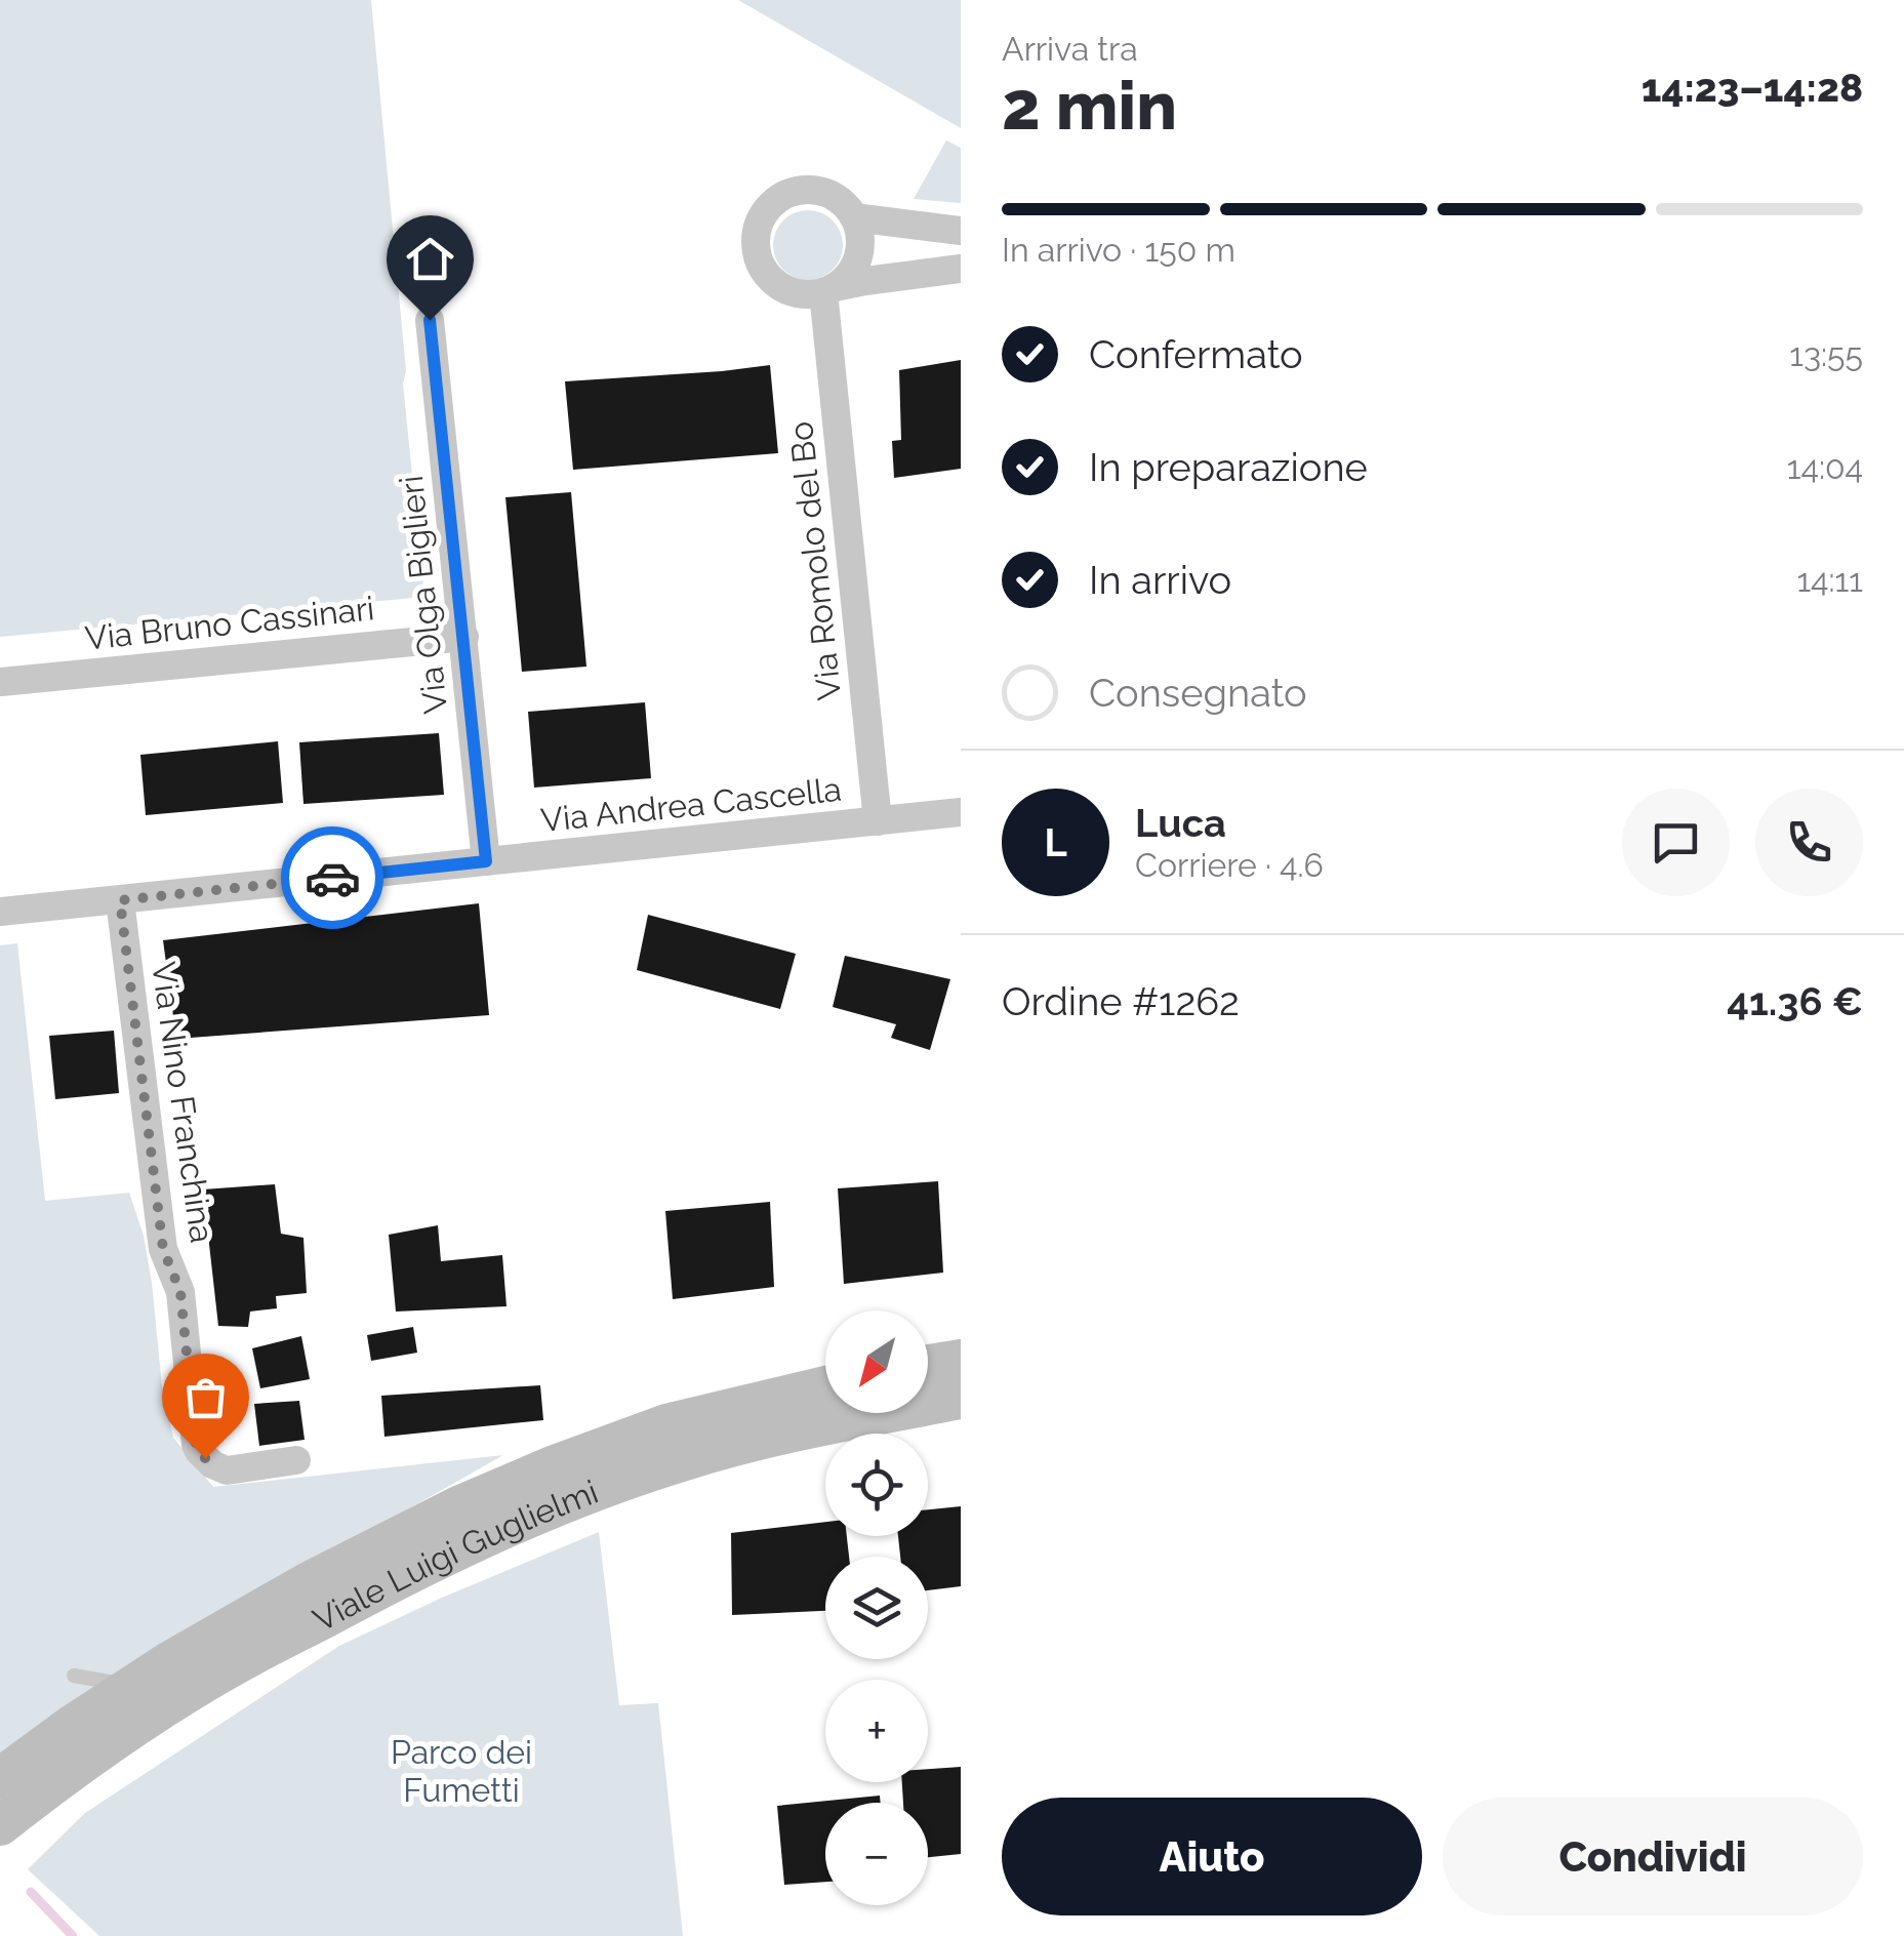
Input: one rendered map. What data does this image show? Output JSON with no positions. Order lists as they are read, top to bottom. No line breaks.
{"streets":{"street":["Via Romolo del Bo","Via Olga Biglieri","Via Bruno Cassinari","Via Andrea Cascella","Via Nino Franchina","Viale Luigi Guglielmi"]},"crossings":[["Via Romolo del Bo","Via Andrea Cascella"],["Via Olga Biglieri","Via Bruno Cassinari"],["Via Olga Biglieri","Via Andrea Cascella"],["Via Andrea Cascella","Via Nino Franchina"]],"parks":["Parco dei Fumetti"],"north":"bottom left","page":{"heading":["2 min","Arriva tra","14:23–14:28"],"panel":["Luca","Corriere · 4.6","Ordine #1262","41.36 €"],"bar":"In arrivo · 150 m","list":[["Confermato","13:55"],["In preparazione","14:04"],["In arrivo","14:11"],"Consegnato"],"round":"L","map_buttons":["+","−"],"buttons":["Aiuto","Condividi"]}}
